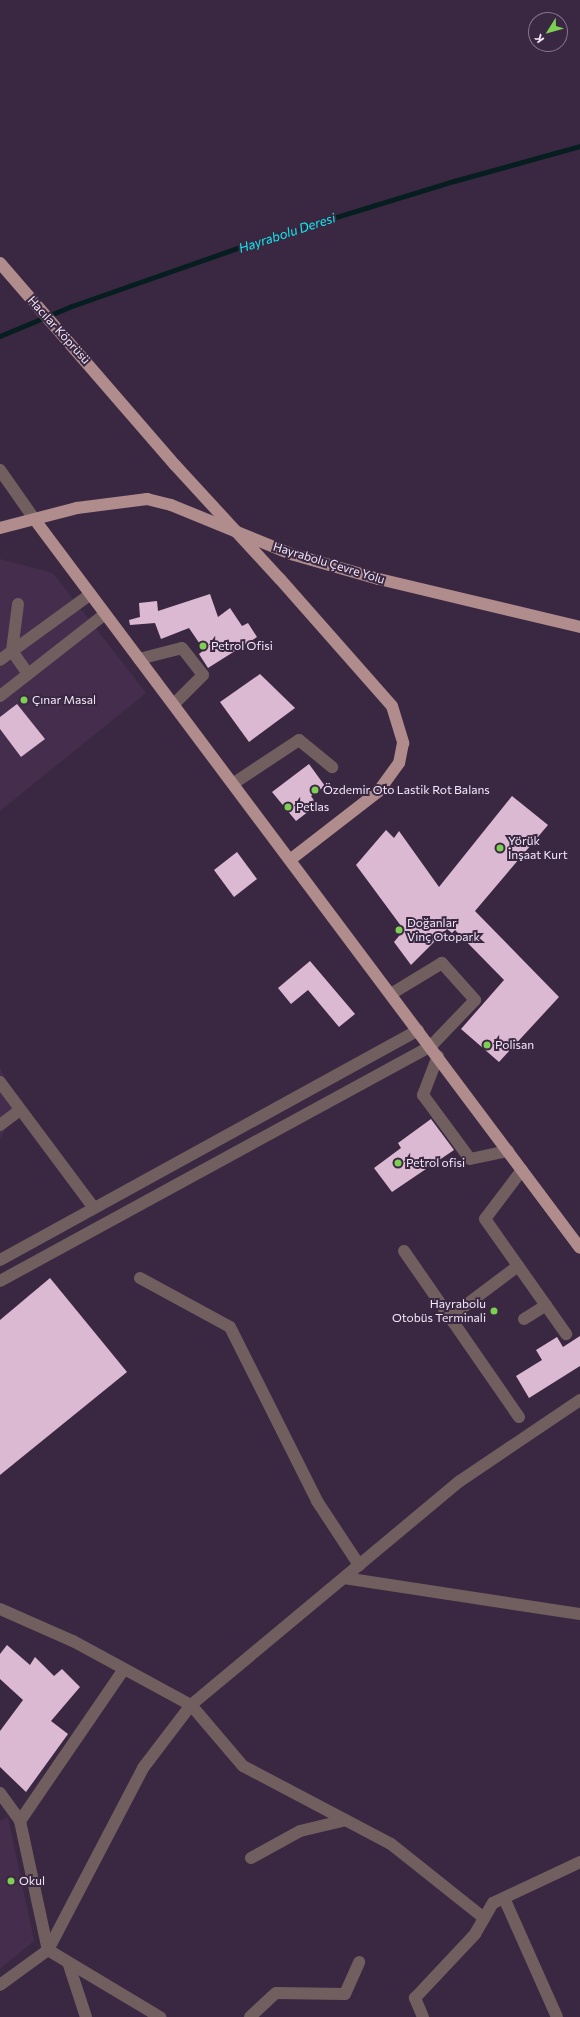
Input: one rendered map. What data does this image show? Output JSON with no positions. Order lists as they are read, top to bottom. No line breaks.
{"streets":{"main road":["Hacılar Köprüsü","Hayrabolu Çevre Yolu"]},"water":["Hayrabolu Deresi"],"places":["Petrol Ofisi","Çınar Masal","Özdemir Oto Lastik Rot Balans","Petlas","Yörük İnşaat Kurt","Doğanlar Vinç Otopark","Polisan","Petrol ofisi","Hayrabolu Otobüs Terminali","Okul"],"north":"bottom left"}
